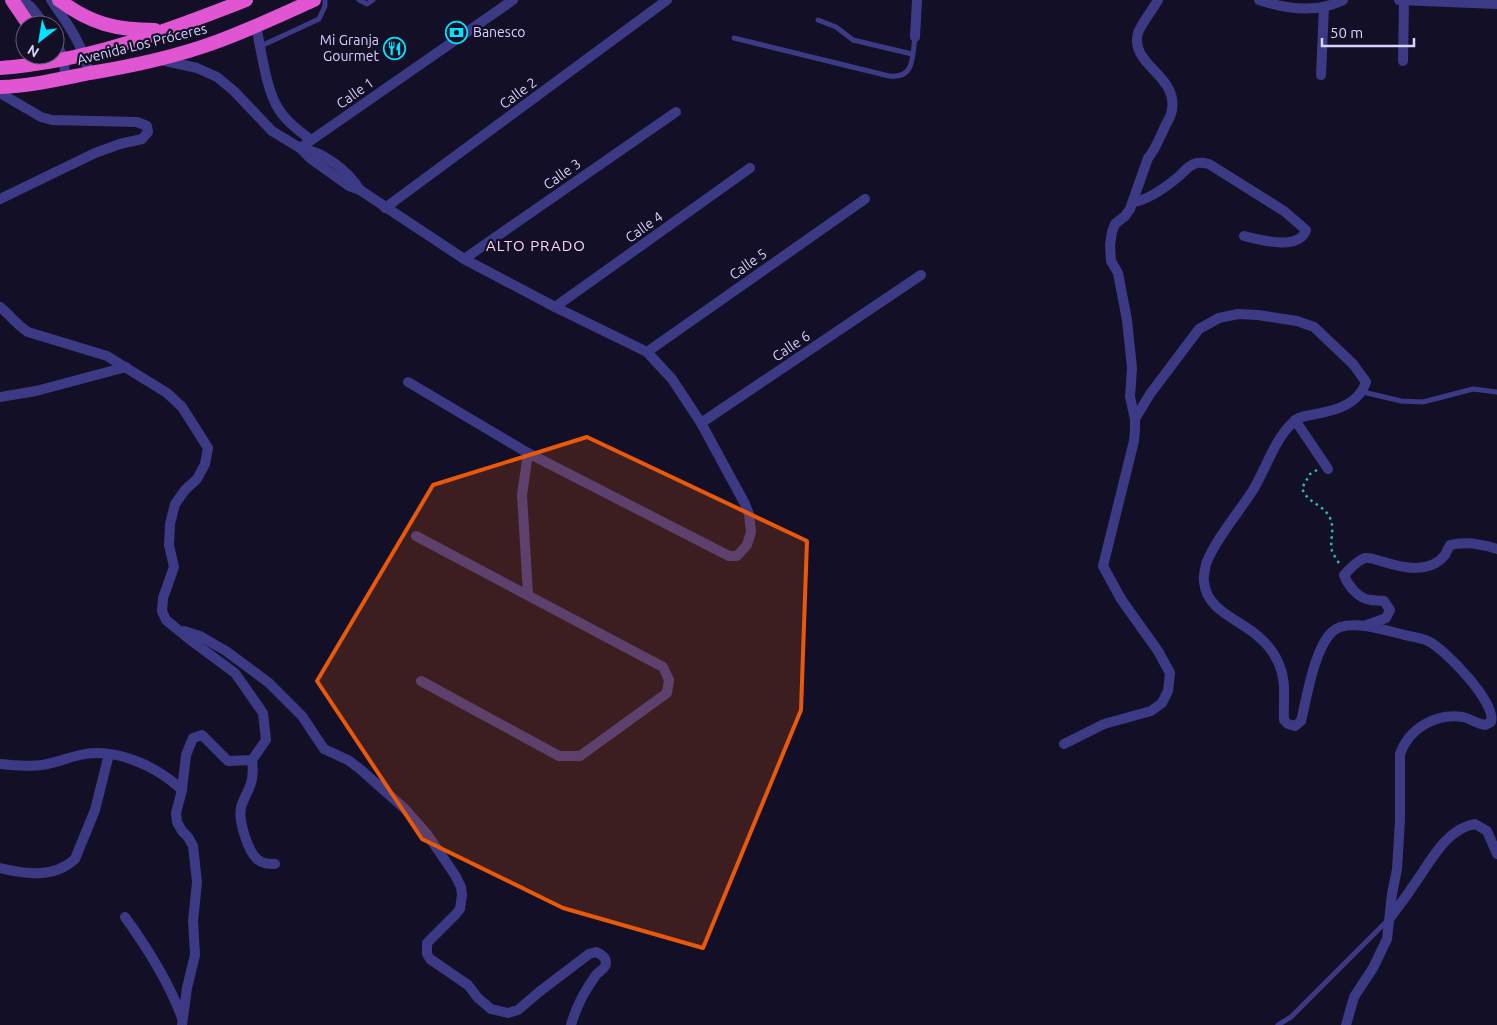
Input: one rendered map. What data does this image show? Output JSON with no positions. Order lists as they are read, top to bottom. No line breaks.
{"streets":{"highway":["Avenida Los Próceres"],"street":["Calle 1","Calle 2","Calle 3","Calle 4","Calle 5","Calle 6"]},"districts":["ALTO PRADO"],"places":{"bank":["Banesco"],"restaurant":["Mi Granja Gourmet"]},"scale_bar":"50 m","north":"bottom left"}
